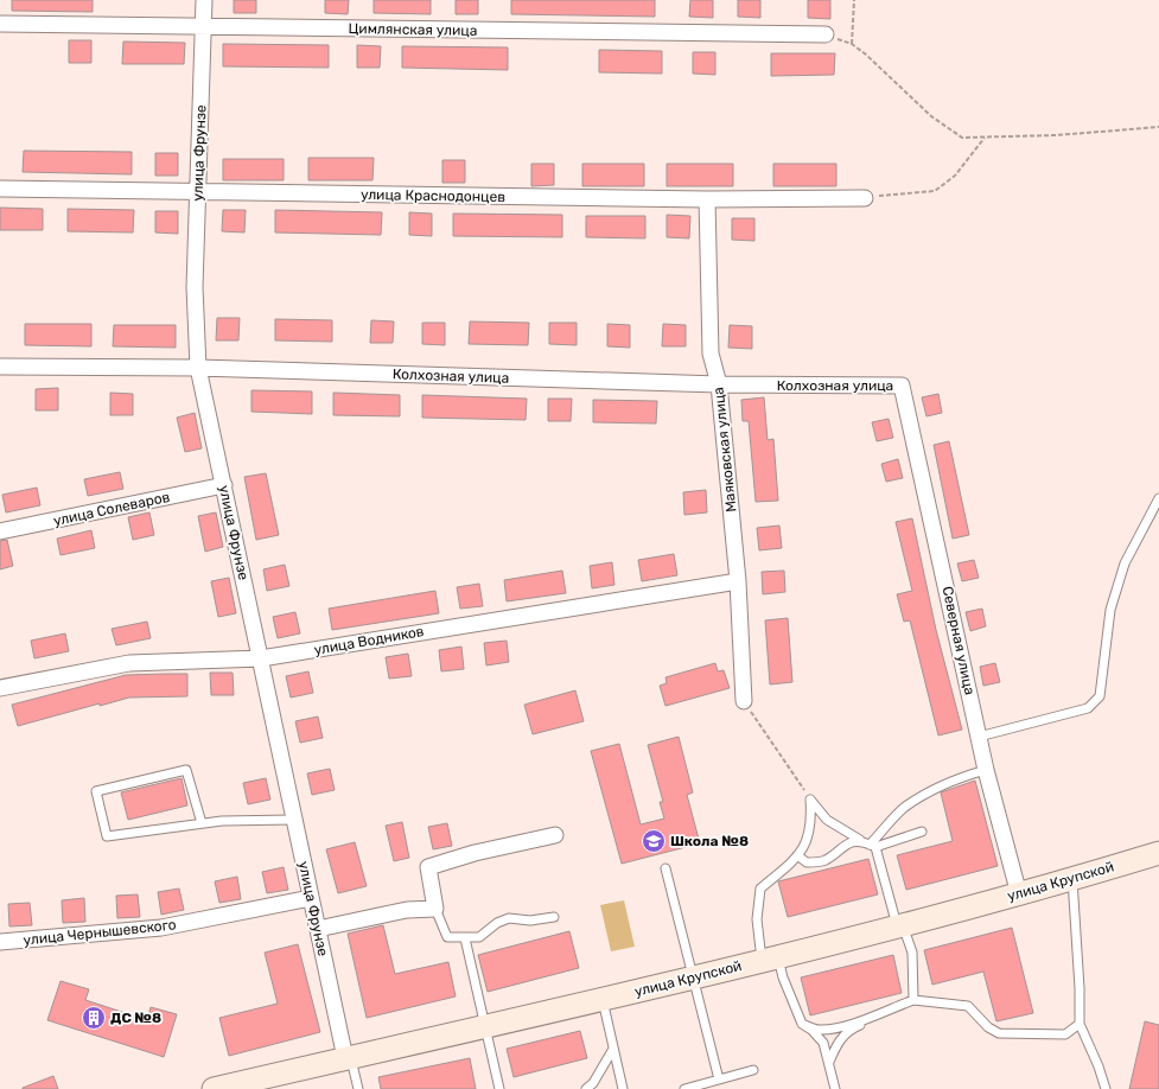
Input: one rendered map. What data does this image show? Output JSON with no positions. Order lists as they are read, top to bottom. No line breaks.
{"streets":{"street":["Цимлянская улица","улица Фрунзе","улица Краснодонцев","Колхозная улица","Маяковская улица","улица Солеваров","улица Водников","Северная улица","улица Крупской","улица Чернышевского"]},"crossings":[["Цимлянская улица","улица Фрунзе"],["улица Фрунзе","улица Краснодонцев"],["улица Фрунзе","Колхозная улица"],["улица Фрунзе","улица Солеваров"],["улица Фрунзе","улица Водников"],["улица Фрунзе","улица Крупской"],["улица Фрунзе","улица Чернышевского"],["улица Краснодонцев","Маяковская улица"],["Колхозная улица","Маяковская улица"],["Колхозная улица","Северная улица"],["Маяковская улица","улица Водников"],["Северная улица","улица Крупской"]],"places":{"school or university":["Школа №8"],"building":["ДС №8"]}}
